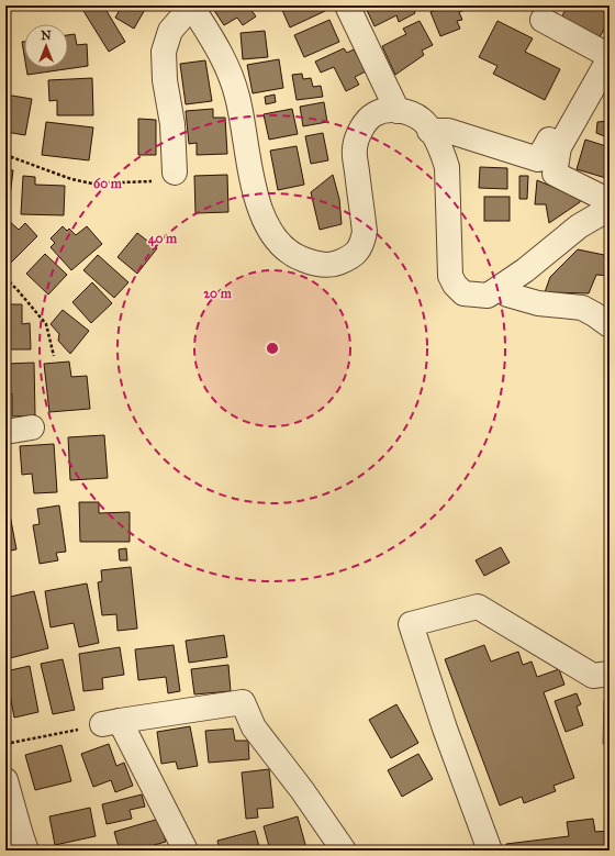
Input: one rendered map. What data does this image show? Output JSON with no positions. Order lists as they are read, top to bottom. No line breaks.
{"north":"top","rings":["60 m","40 m","20 m"]}
